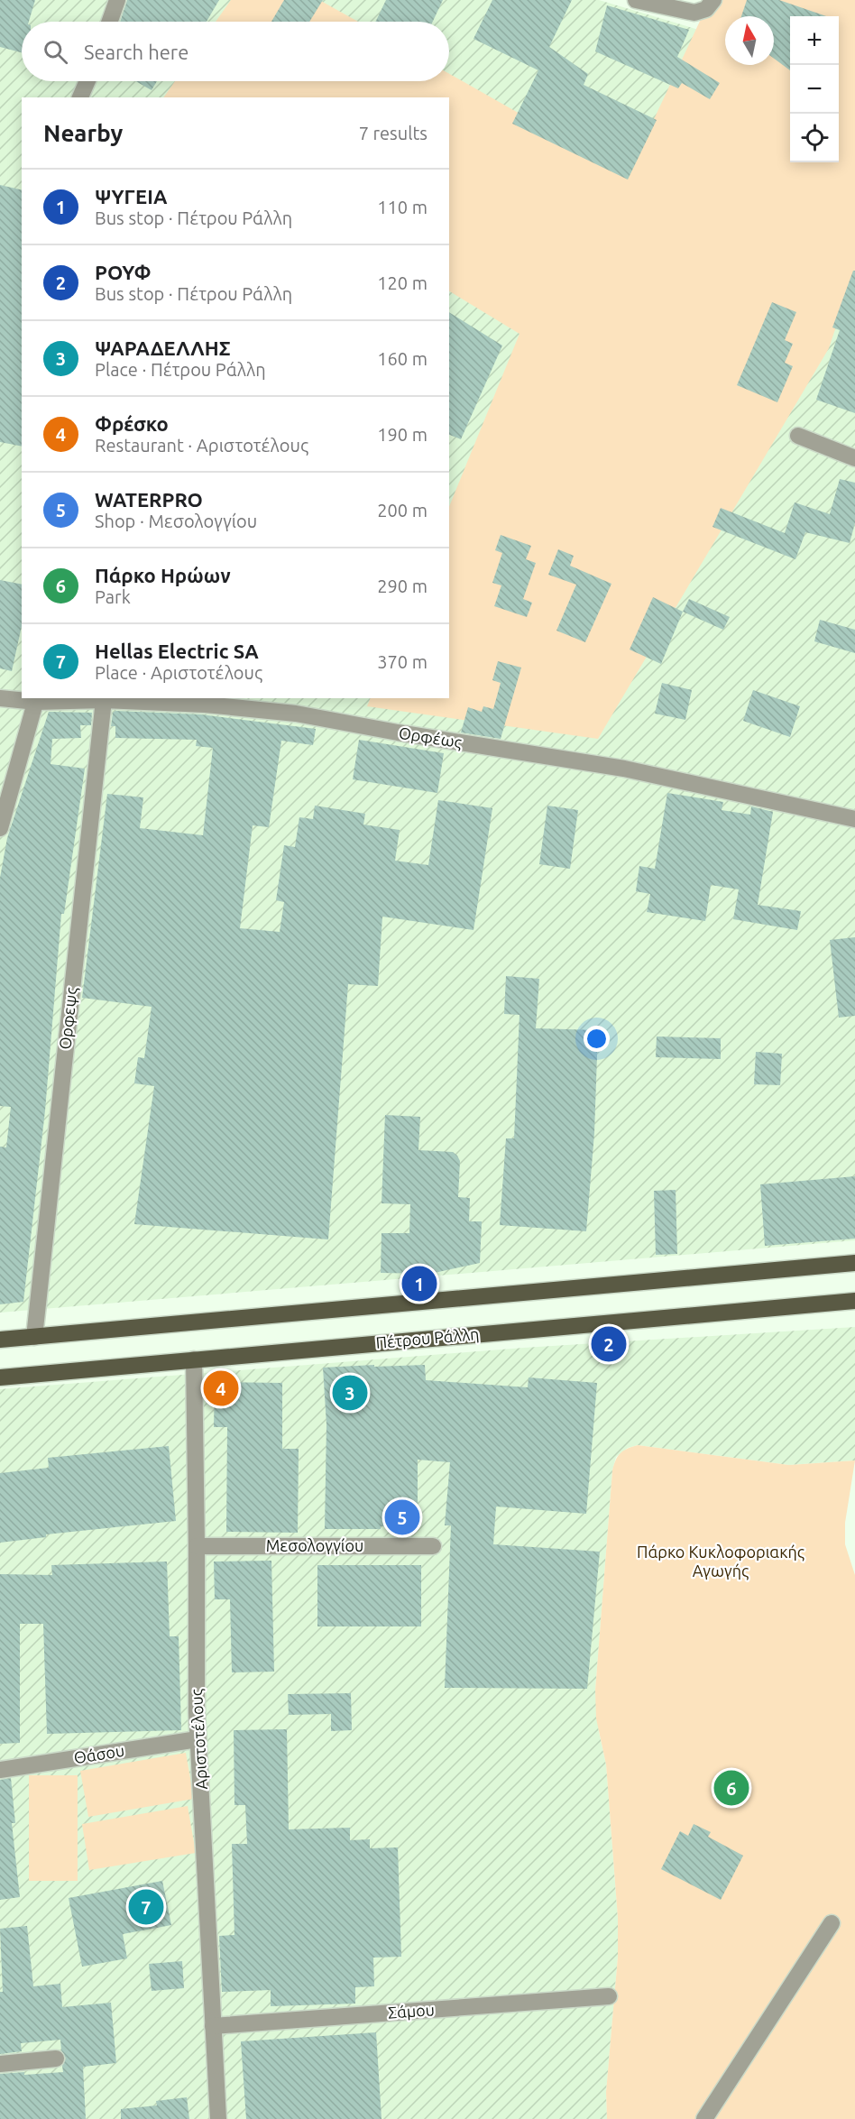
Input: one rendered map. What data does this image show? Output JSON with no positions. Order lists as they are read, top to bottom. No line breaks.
{"streets":{"main road":["Πέτρου Ράλλη"],"street":["Ορφέως","Ορφεψς","Μεσολογγίου","Αριστοτέλους","Θάσου","Σάμου"]},"crossings":[["Ορφέως","Ορφεψς"],["Πέτρου Ράλλη","Αριστοτέλους"],["Μεσολογγίου","Αριστοτέλους"],["Αριστοτέλους","Θάσου"],["Αριστοτέλους","Σάμου"]],"parks":["Πάρκο Κυκλοφοριακής Αγωγής"],"north":"top","page":{"map_buttons":["+","−"],"search":"Search here","heading":["Nearby","7 results"],"list":[{"mark":"1","name":"ΨΥΓΕΙΑ","note":"Bus stop · Πέτρου Ράλλη","value":"110 m"},{"mark":"2","name":"ΡΟΥΦ","note":"Bus stop · Πέτρου Ράλλη","value":"120 m"},{"mark":"3","name":"ΨΑΡΑΔΕΛΛΗΣ","note":"Place · Πέτρου Ράλλη","value":"160 m"},{"mark":"4","name":"Φρέσκο","note":"Restaurant · Αριστοτέλους","value":"190 m"},{"mark":"5","name":"WATERPRO","note":"Shop · Μεσολογγίου","value":"200 m"},{"mark":"6","name":"Πάρκο Ηρώων","note":"Park","value":"290 m"},{"mark":"7","name":"Hellas Electric SA","note":"Place · Αριστοτέλους","value":"370 m"}],"pins":["1","2","4","3","5","6","7"]}}
